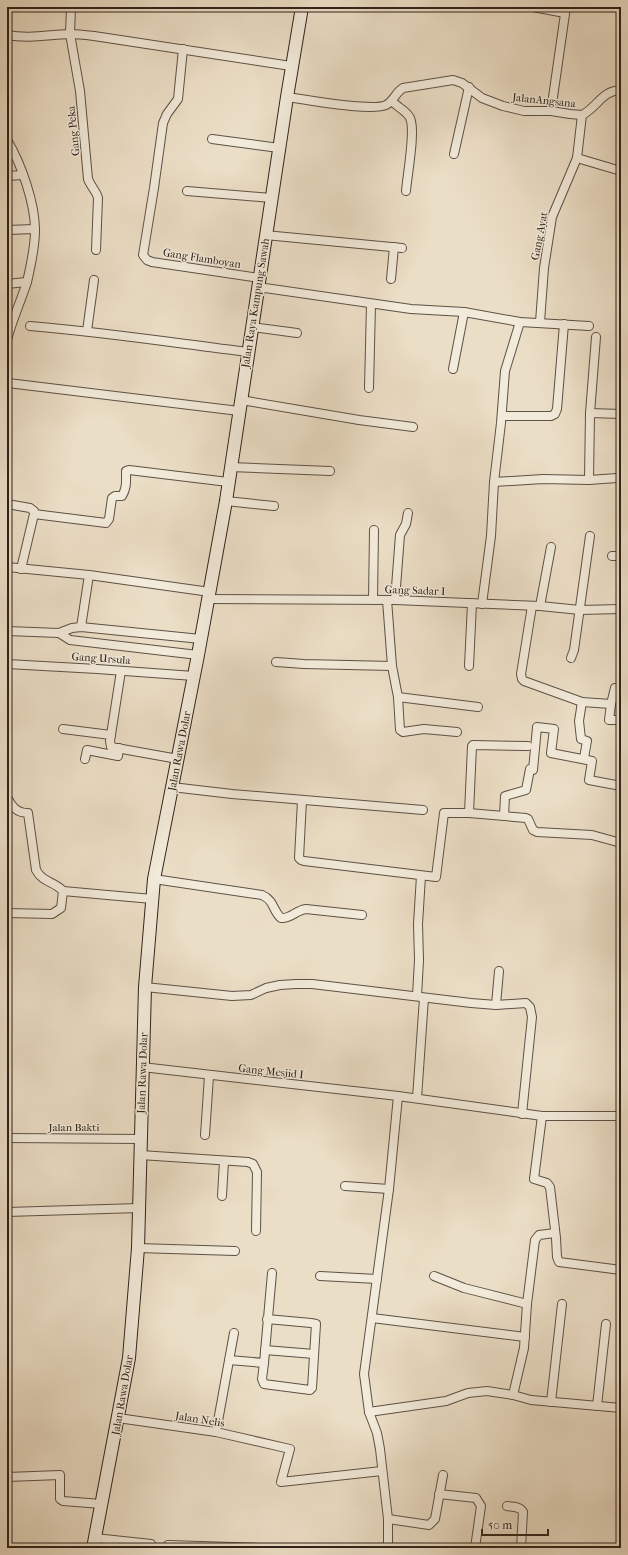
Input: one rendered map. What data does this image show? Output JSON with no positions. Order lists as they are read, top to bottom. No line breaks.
{"streets":{"street":["JalanAngsana","Gang Peka","Gang Ayat","Gang Flamboyan","Jalan Raya Kampung Sawah","Gang Sadar I","Gang Ursula","Jalan Rawa Dolar","Gang Mesjid I","Jalan Bakti","Jalan Nelis"]},"crossings":[["JalanAngsana","Gang Ayat"],["JalanAngsana","Jalan Raya Kampung Sawah"],["Gang Ayat","Gang Flamboyan"],["Gang Flamboyan","Jalan Raya Kampung Sawah"],["Jalan Raya Kampung Sawah","Gang Sadar I"],["Jalan Raya Kampung Sawah","Jalan Rawa Dolar"],["Gang Sadar I","Jalan Rawa Dolar"],["Gang Ursula","Jalan Rawa Dolar"],["Jalan Rawa Dolar","Gang Mesjid I"],["Jalan Rawa Dolar","Jalan Bakti"],["Jalan Rawa Dolar","Jalan Nelis"]],"scale_bar":"50 m"}
